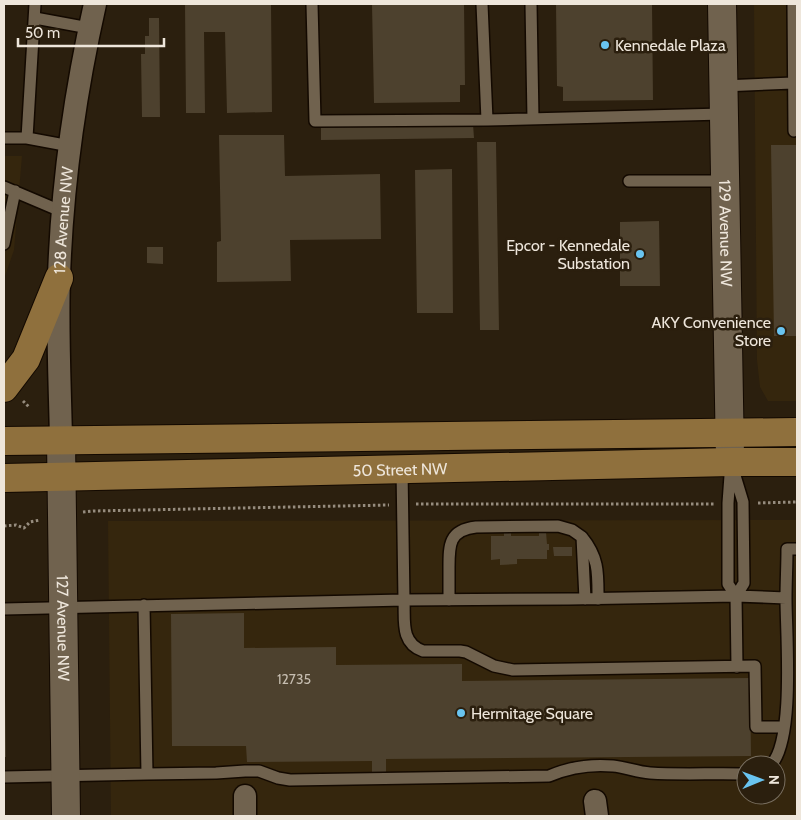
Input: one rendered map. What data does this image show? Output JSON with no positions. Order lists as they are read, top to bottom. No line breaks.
{"streets":{"main road":["50 Street NW"],"street":["128 Avenue NW","129 Avenue NW","127 Avenue NW"]},"crossings":[["128 Avenue NW","50 Street NW"],["128 Avenue NW","127 Avenue NW"],["129 Avenue NW","50 Street NW"],["50 Street NW","127 Avenue NW"]],"places":["Kennedale Plaza","Epcor - Kennedale Substation","AKY Convenience Store","Hermitage Square"],"house_numbers":["12735"],"scale_bar":"50 m","north":"right"}
